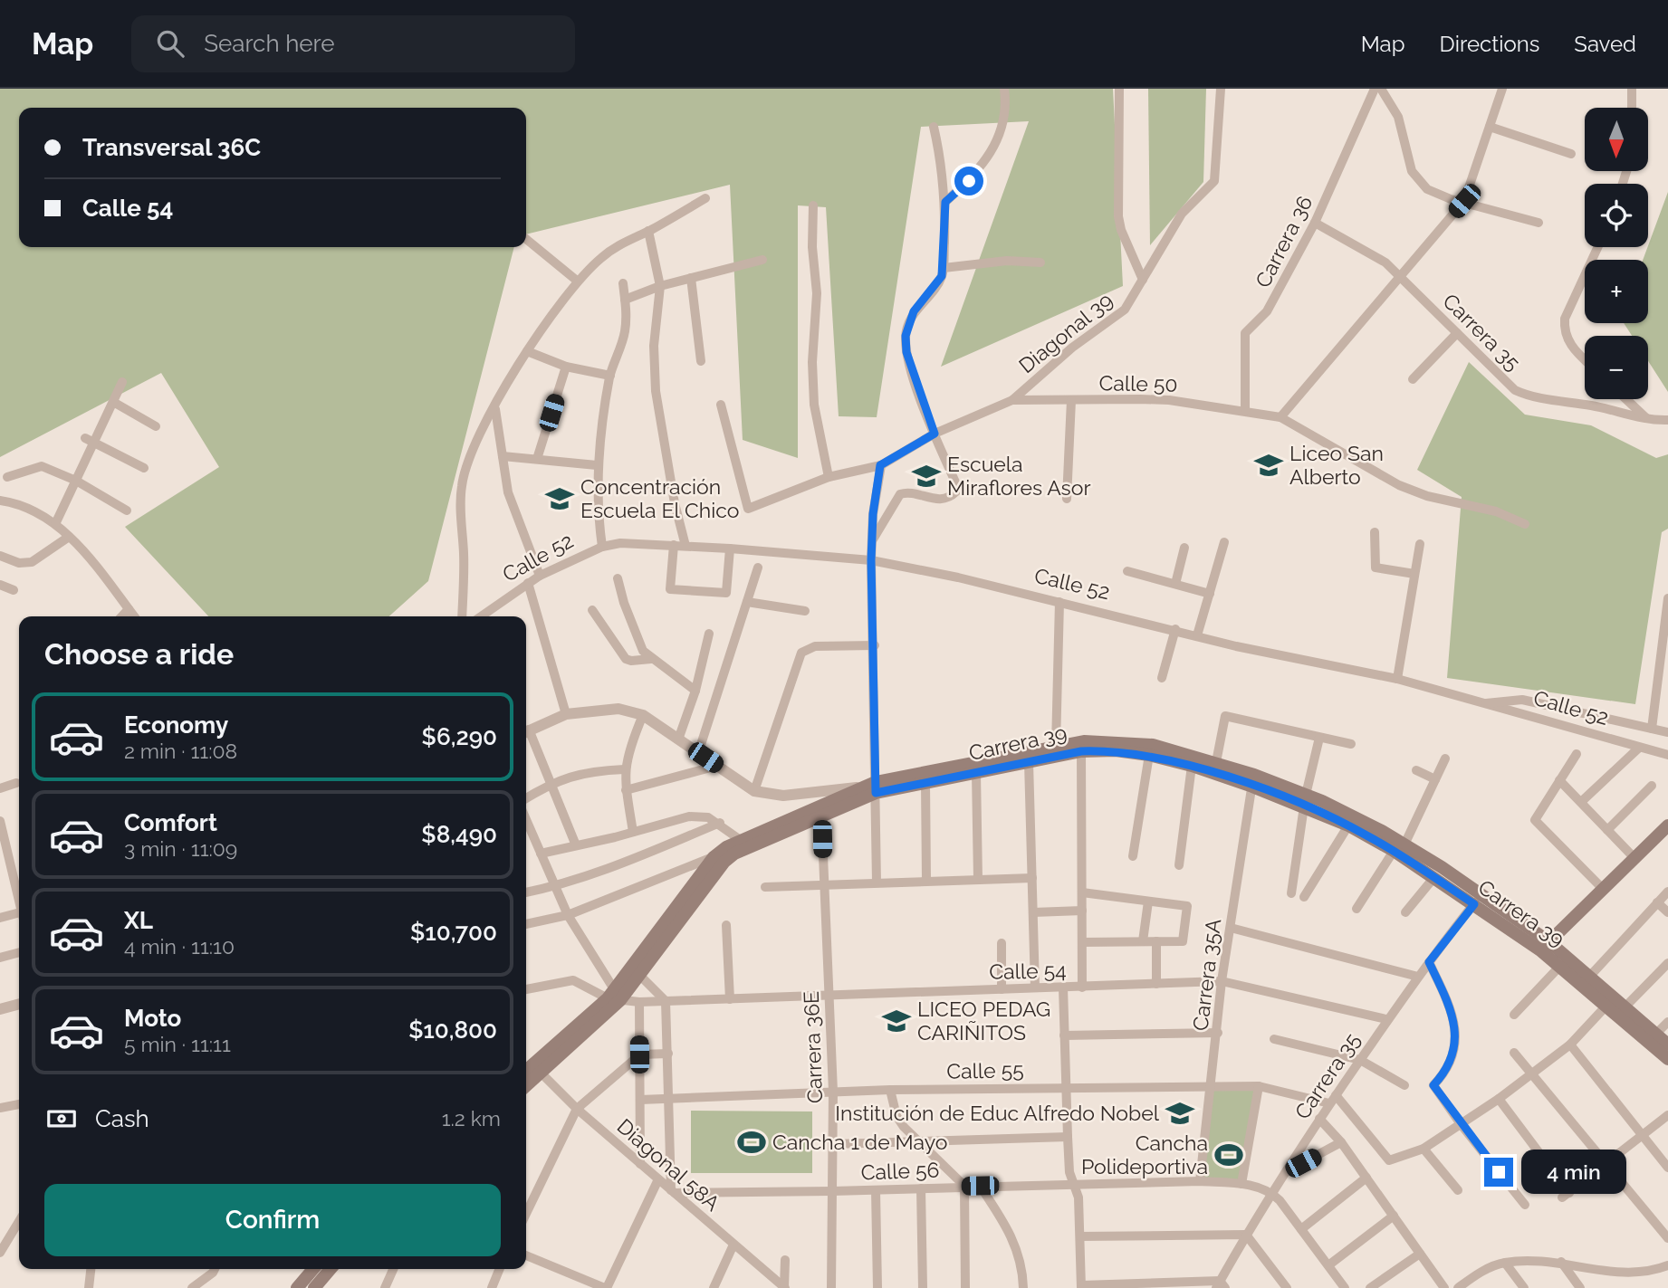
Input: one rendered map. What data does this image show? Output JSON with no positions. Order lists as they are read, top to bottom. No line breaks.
{"streets":{"main road":["Carrera 39"],"street":["Carrera 36","Carrera 35","Diagonal 39","Calle 50","Calle 52","Calle 54","Carrera 35A","Carrera 36E","Calle 55","Diagonal 58A","Calle 56"]},"crossings":[["Carrera 36","Carrera 35"],["Carrera 36","Calle 50"],["Carrera 35","Carrera 39"],["Carrera 35","Calle 54"],["Carrera 35","Calle 55"],["Carrera 35","Calle 56"],["Diagonal 39","Calle 50"],["Carrera 39","Calle 54"],["Carrera 39","Carrera 35A"],["Carrera 39","Carrera 36E"],["Carrera 39","Diagonal 58A"],["Calle 54","Carrera 35A"],["Calle 54","Carrera 36E"],["Carrera 35A","Calle 55"],["Carrera 35A","Calle 56"],["Carrera 36E","Calle 55"],["Carrera 36E","Calle 56"],["Diagonal 58A","Calle 56"]],"places":{"school or university":["Liceo San Alberto","Escuela Miraflores Asor","Concentración Escuela El Chico","LICEO PEDAG CARIÑITOS","Institución de Educ Alfredo Nobel"],"sports":["Cancha 1 de Mayo","Cancha Polideportiva"]},"north":"bottom","page":{"header":"Map","search":"Search here","nav":["Map","Directions","Saved"],"map_buttons":["+","−"],"banner":["Transversal 36C","Calle 54"],"heading":"Choose a ride","list":[{"name":"Economy","note":"2 min · 11:08","value":"$6,290"},{"name":"Comfort","note":"3 min · 11:09","value":"$8,490"},{"name":"XL","note":"4 min · 11:10","value":"$10,700"},{"name":"Moto","note":"5 min · 11:11","value":"$10,800"}],"pay":["Cash","1.2 km"],"bubble":"4 min","buttons":"Confirm"}}
